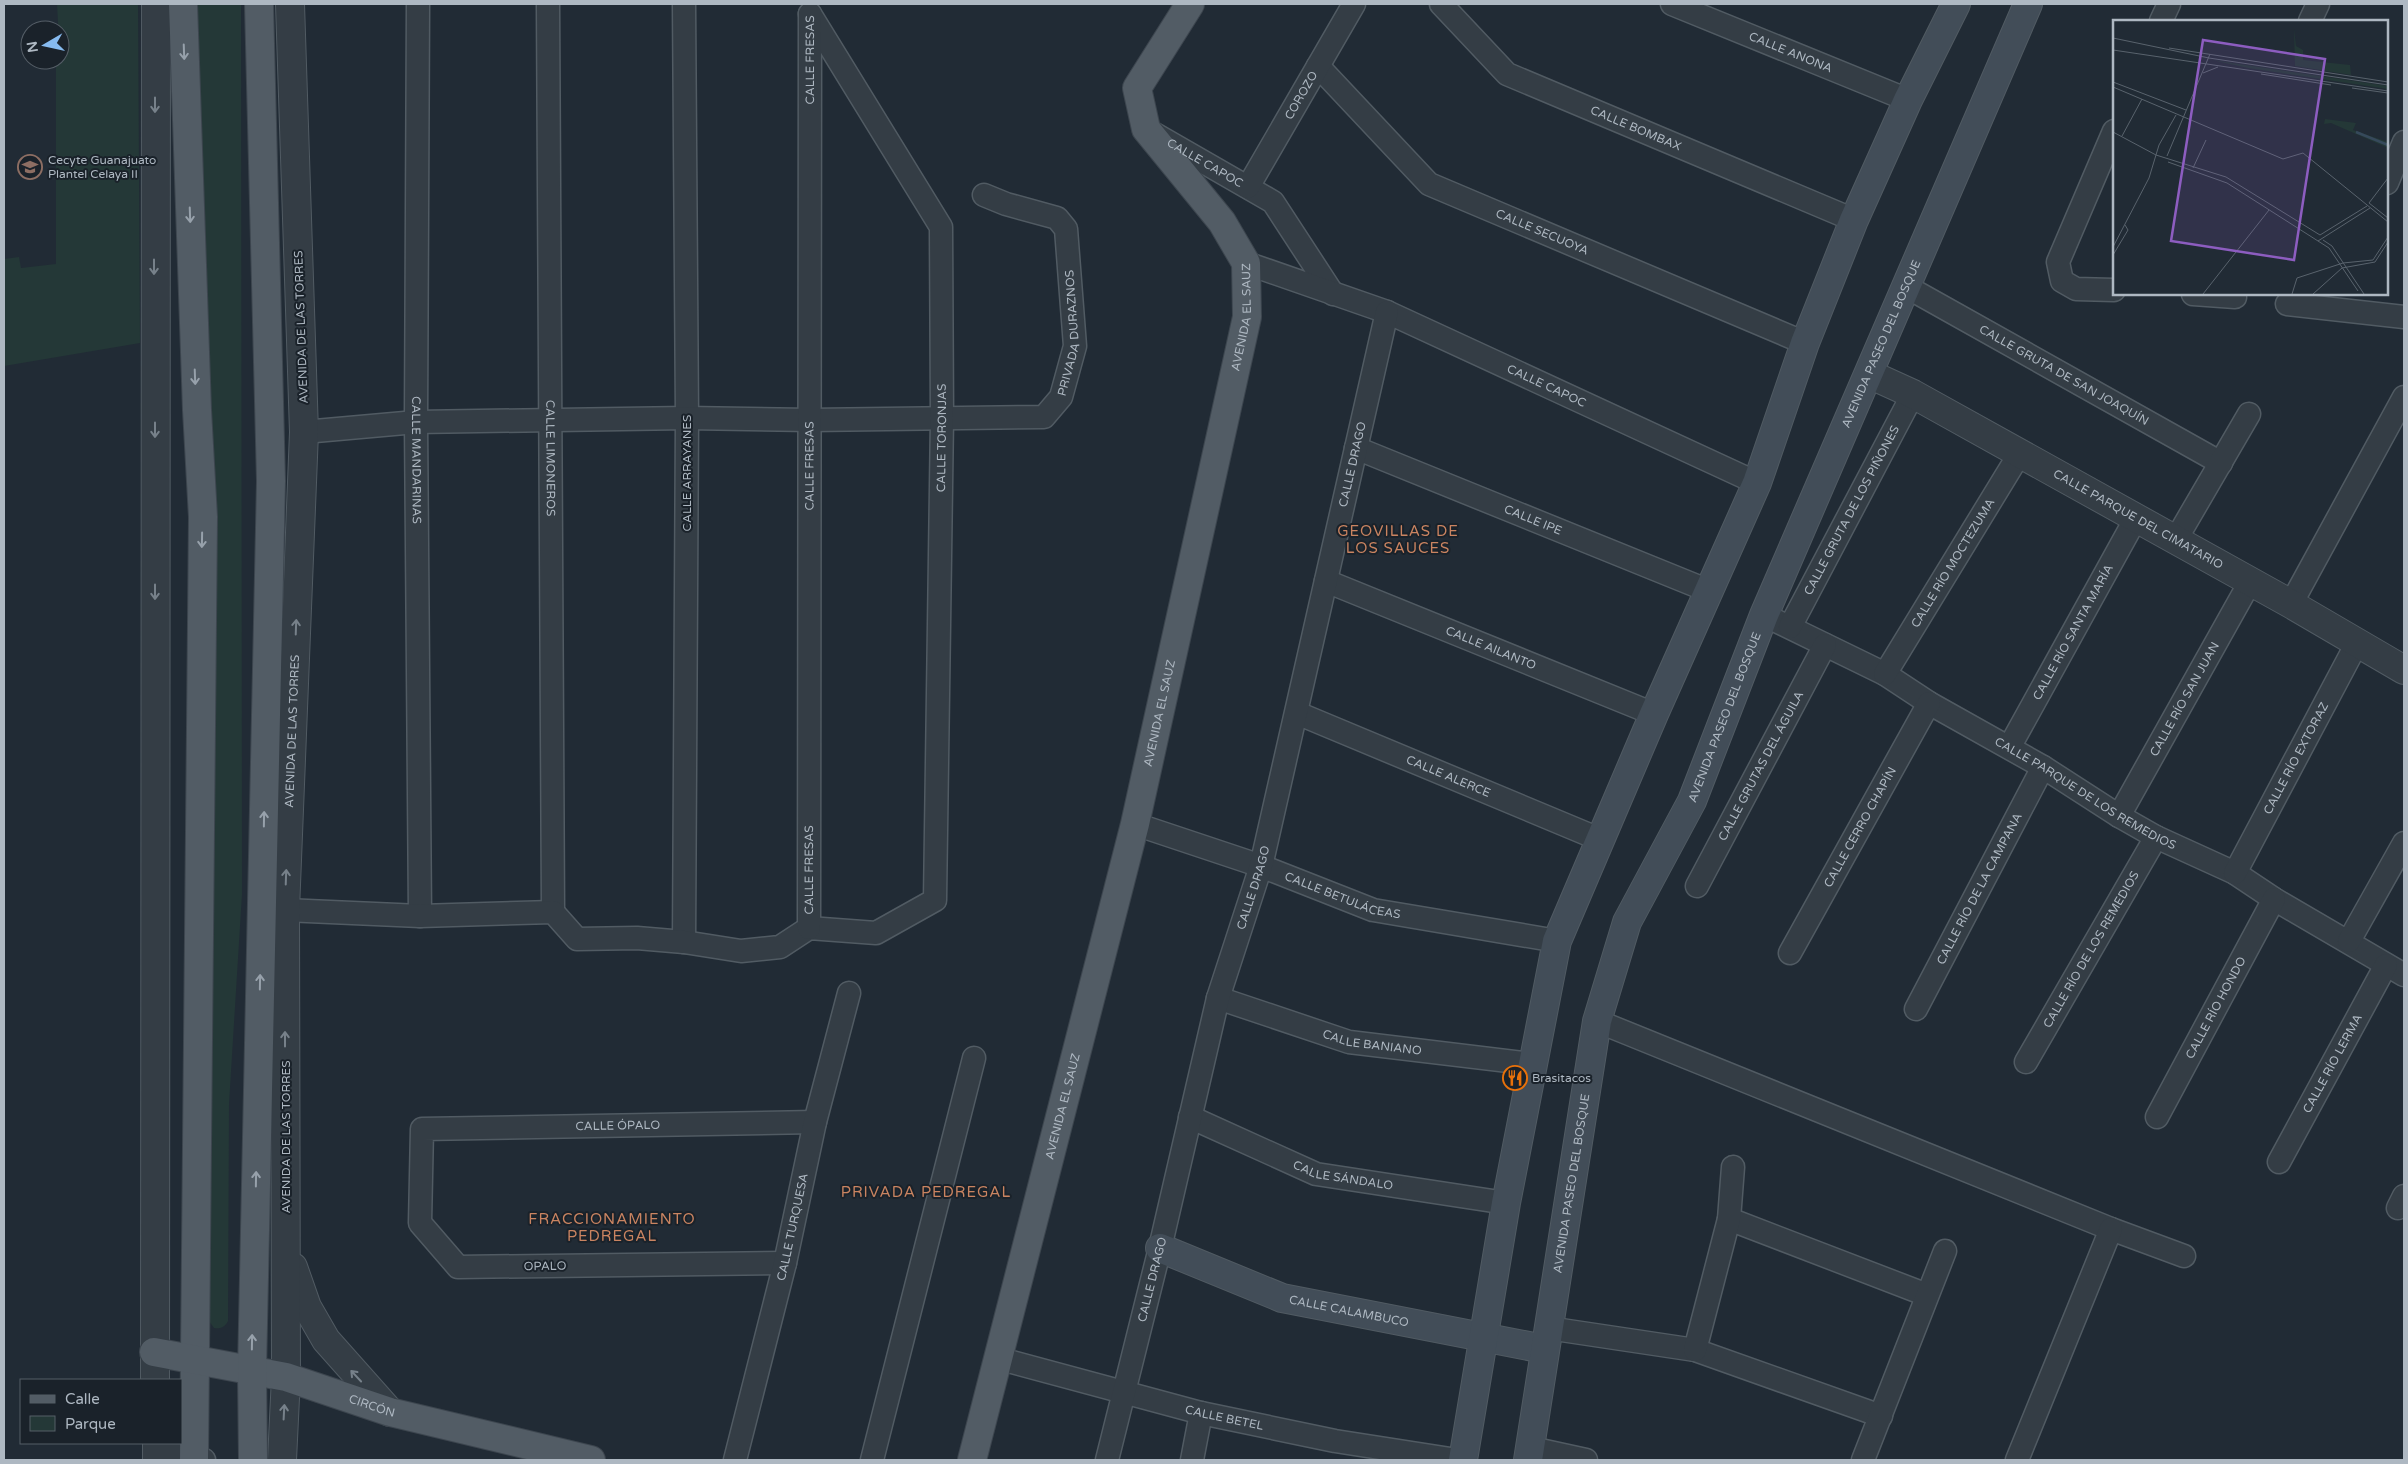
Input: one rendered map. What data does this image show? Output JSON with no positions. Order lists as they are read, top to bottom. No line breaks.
{"streets":{"main road":["AVENIDA EL SAUZ","AVENIDA DE LAS TORRES","AVENIDA PASEO DEL BOSQUE","CALLE CALAMBUCO","CIRCÓN"],"street":["CALLE ANONA","CALLE FRESAS","COROZO","CALLE BOMBAX","CALLE CAPOC","CALLE SECUOYA","PRIVADA DURAZNOS","CALLE GRUTA DE SAN JOAQUÍN","CALLE TORONJAS","CALLE LIMONEROS","CALLE MANDARINAS","CALLE DRAGO","CALLE ARRAYANES","CALLE GRUTA DE LOS PIÑONES","CALLE IPE","CALLE PARQUE DEL CIMATARIO","CALLE RÍO MOCTEZUMA","CALLE RÍO SANTA MARÍA","CALLE AILANTO","CALLE RÍO SAN JUAN","CALLE RÍO EXTORAZ","CALLE GRUTAS DEL ÁGUILA","CALLE ALERCE","CALLE PARQUE DE LOS REMEDIOS","CALLE CERRO CHAPÍN","CALLE RÍO DE LA CAMPANA","CALLE BETULÁCEAS","CALLE RÍO DE LOS REMEDIOS","CALLE RÍO HONDO","CALLE BANIANO","CALLE RÍO LERMA","CALLE ÓPALO","CALLE SÁNDALO","CALLE TURQUESA","OPALO","CALLE BETEL"]},"crossings":[["CALLE FRESAS","CALLE TORONJAS"],["COROZO","CALLE CAPOC"],["COROZO","CALLE SECUOYA"],["CALLE CAPOC","AVENIDA EL SAUZ"],["CALLE CAPOC","CALLE DRAGO"],["AVENIDA EL SAUZ","CALLE BETULÁCEAS"],["AVENIDA EL SAUZ","CALLE BETEL"],["AVENIDA DE LAS TORRES","CIRCÓN"],["PRIVADA DURAZNOS","CALLE TORONJAS"],["AVENIDA PASEO DEL BOSQUE","CALLE GRUTA DE SAN JOAQUÍN"],["AVENIDA PASEO DEL BOSQUE","CALLE PARQUE DEL CIMATARIO"],["AVENIDA PASEO DEL BOSQUE","CALLE PARQUE DE LOS REMEDIOS"],["AVENIDA PASEO DEL BOSQUE","CALLE CALAMBUCO"],["CALLE DRAGO","CALLE IPE"],["CALLE DRAGO","CALLE AILANTO"],["CALLE DRAGO","CALLE ALERCE"],["CALLE DRAGO","CALLE BETULÁCEAS"],["CALLE DRAGO","CALLE BANIANO"],["CALLE DRAGO","CALLE SÁNDALO"],["CALLE DRAGO","CALLE CALAMBUCO"],["CALLE DRAGO","CALLE BETEL"],["CALLE GRUTA DE LOS PIÑONES","CALLE PARQUE DEL CIMATARIO"],["CALLE GRUTA DE LOS PIÑONES","CALLE PARQUE DE LOS REMEDIOS"],["CALLE PARQUE DEL CIMATARIO","CALLE RÍO MOCTEZUMA"],["CALLE PARQUE DEL CIMATARIO","CALLE RÍO SANTA MARÍA"],["CALLE PARQUE DEL CIMATARIO","CALLE RÍO SAN JUAN"],["CALLE PARQUE DEL CIMATARIO","CALLE RÍO EXTORAZ"],["CALLE RÍO MOCTEZUMA","CALLE PARQUE DE LOS REMEDIOS"],["CALLE RÍO SANTA MARÍA","CALLE PARQUE DE LOS REMEDIOS"],["CALLE RÍO SAN JUAN","CALLE PARQUE DE LOS REMEDIOS"],["CALLE RÍO EXTORAZ","CALLE PARQUE DE LOS REMEDIOS"],["CALLE GRUTAS DEL ÁGUILA","CALLE PARQUE DE LOS REMEDIOS"],["CALLE PARQUE DE LOS REMEDIOS","CALLE CERRO CHAPÍN"],["CALLE PARQUE DE LOS REMEDIOS","CALLE RÍO DE LA CAMPANA"],["CALLE PARQUE DE LOS REMEDIOS","CALLE RÍO DE LOS REMEDIOS"],["CALLE PARQUE DE LOS REMEDIOS","CALLE RÍO HONDO"],["CALLE PARQUE DE LOS REMEDIOS","CALLE RÍO LERMA"],["CALLE ÓPALO","CALLE TURQUESA"],["CALLE ÓPALO","OPALO"],["CALLE TURQUESA","OPALO"]],"districts":["GEOVILLAS DE LOS SAUCES","PRIVADA PEDREGAL","FRACCIONAMIENTO PEDREGAL"],"places":{"school or university":["Cecyte Guanajuato Plantel Celaya II"],"restaurant":["Brasitacos"]},"legend":["Calle","Parque"],"north":"left"}
